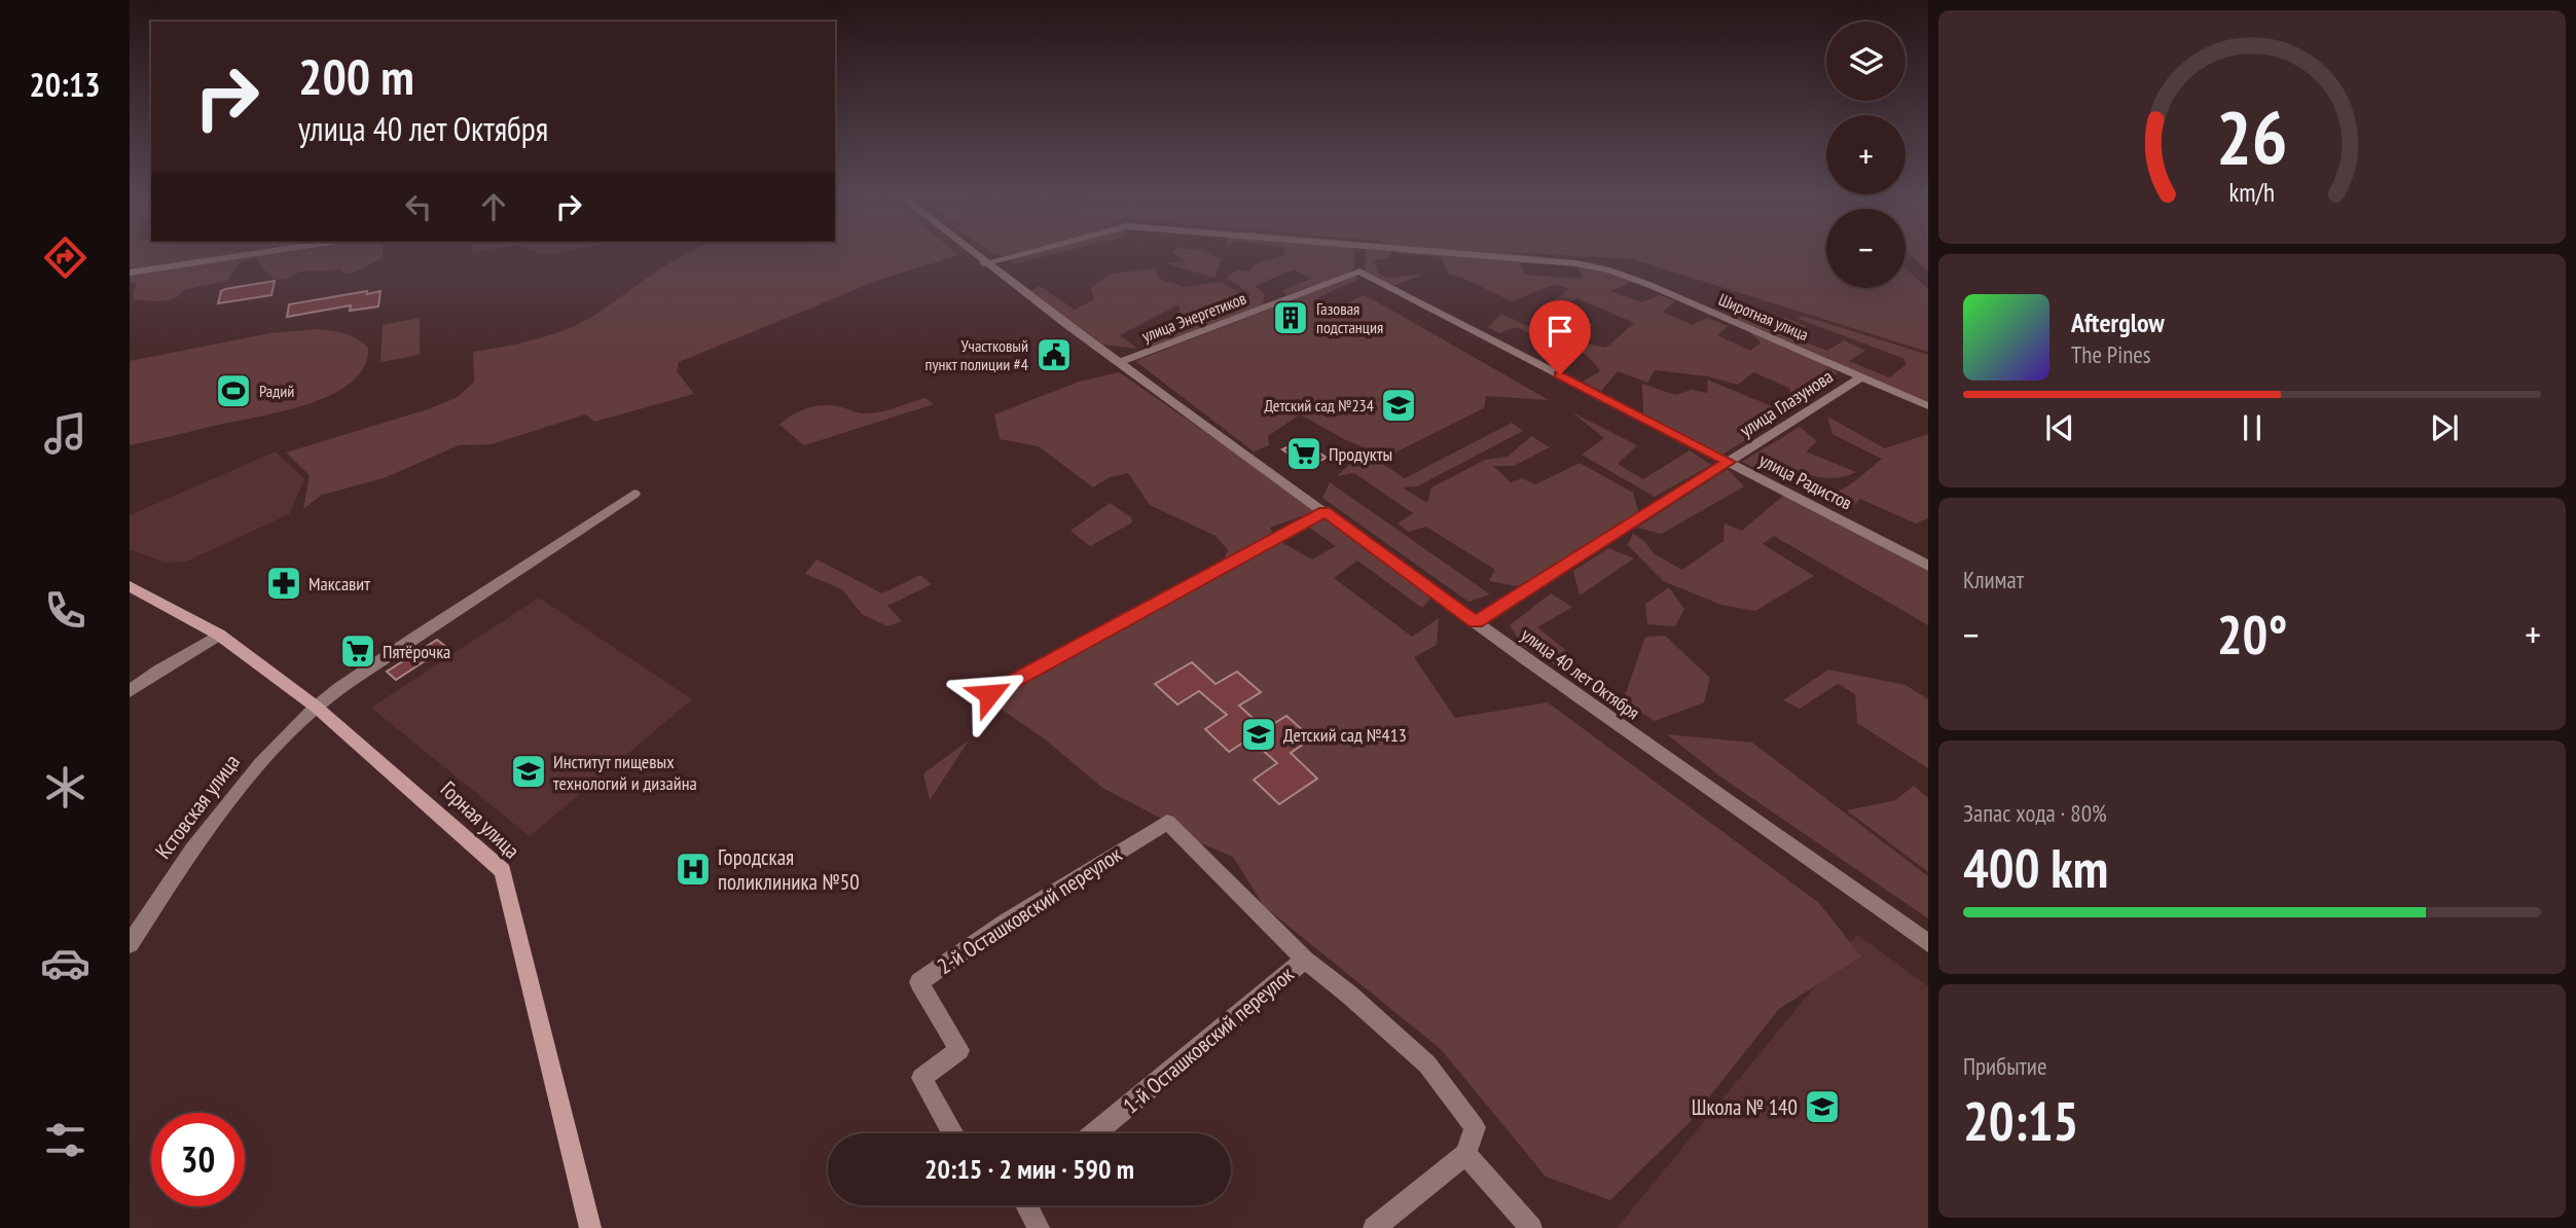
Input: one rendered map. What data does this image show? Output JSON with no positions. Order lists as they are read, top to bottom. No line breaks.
{"streets":{"main road":["Горная улица"],"street":["улица Энергетиков","Широтная улица","улица Глазунова","улица Радистов","улица 40 лет Октября","Кстовская улица","2-й Осташковский переулок","1-й Осташковский переулок"]},"crossings":[["улица Энергетиков","улица Радистов"],["улица Энергетиков","улица 40 лет Октября"],["Широтная улица","улица Глазунова"],["Широтная улица","улица 40 лет Октября"],["улица Глазунова","улица Радистов"],["улица Глазунова","улица 40 лет Октября"],["Кстовская улица","Горная улица"],["2-й Осташковский переулок","1-й Осташковский переулок"]],"places":{"building":["Газовая подстанция"],"public building":["Участковый пункт полиции #4"],"sports":["Радий"],"school or university":["Детский сад №234","Детский сад №413","Институт пищевых технологий и дизайна","Школа № 140"],"supermarket":["Продукты","Пятёрочка"],"pharmacy":["Максавит"],"hospital":["Городская поликлиника №50"]},"page":{"tabs":"20:13","map_buttons":["+","−"],"turn":["200 m","улица 40 лет Октября"],"song":["Afterglow","The Pines"],"tile":["Климат",["Запас хода · 80%","400 km"],["Прибытие","20:15"]],"heat":["−","20°","+"],"limit":"30","trip":"20:15 · 2 мин · 590 m","gauge":["26","km/h"]}}
